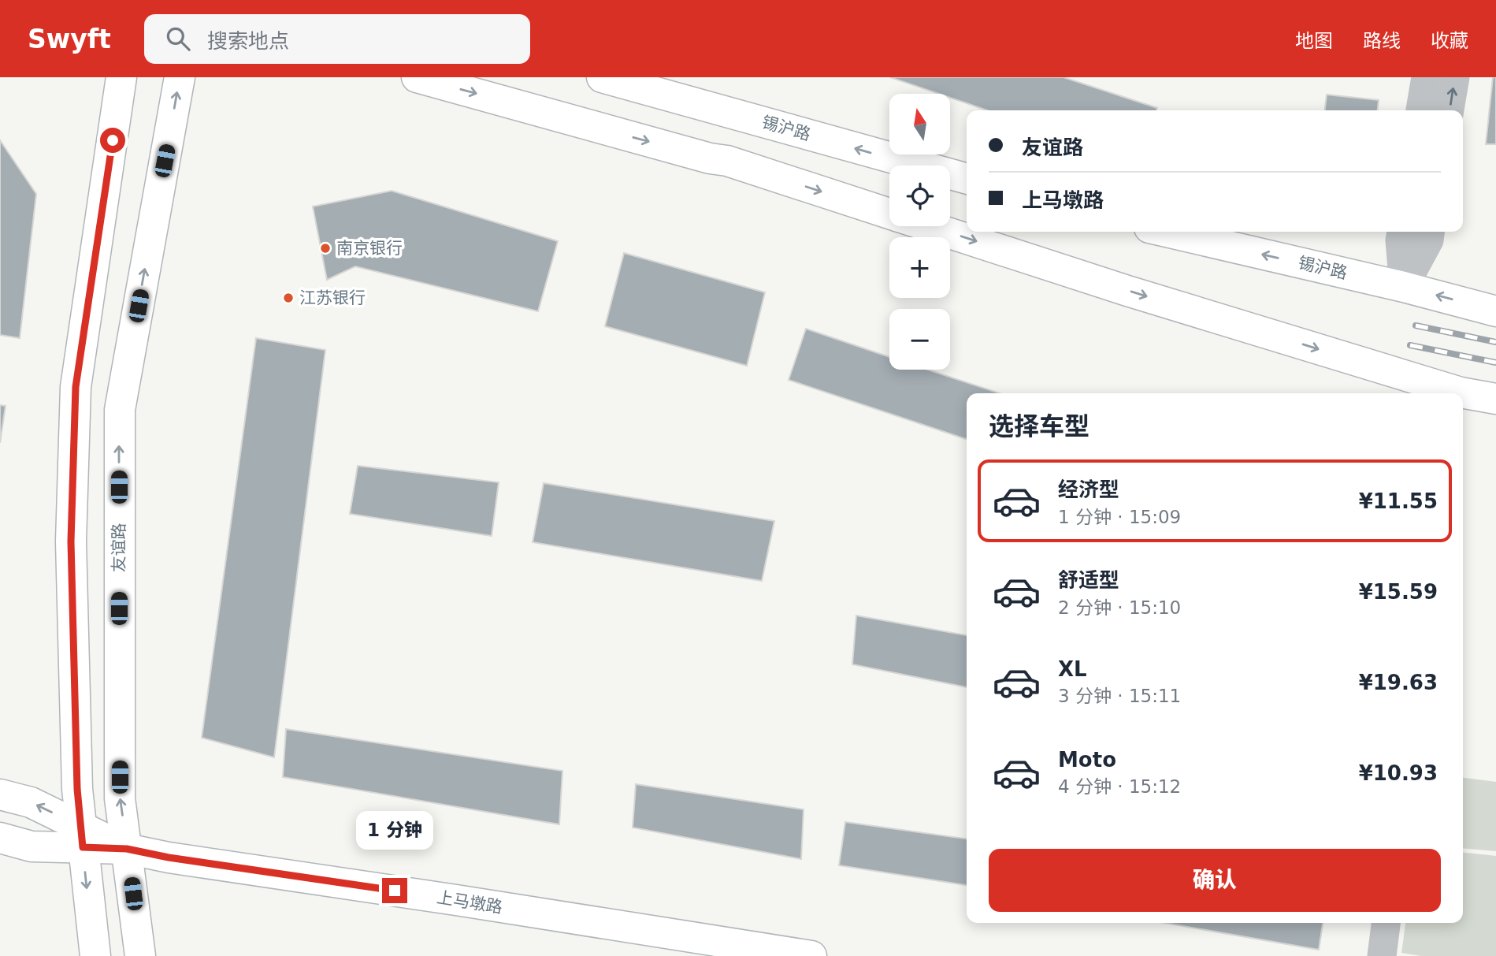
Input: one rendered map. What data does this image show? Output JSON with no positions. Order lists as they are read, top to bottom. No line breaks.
{"streets":{"main road":["锡沪路","友谊路","上马墩路"]},"crossings":[["友谊路","上马墩路"]],"places":["南京银行","江苏银行"],"north":"top","page":{"header":"Swyft","search":"搜索地点","nav":["地图","路线","收藏"],"map_buttons":["+","−"],"banner":["友谊路","上马墩路"],"heading":"选择车型","list":[{"name":"经济型","note":"1 分钟 · 15:09","value":"¥11.55"},{"name":"舒适型","note":"2 分钟 · 15:10","value":"¥15.59"},{"name":"XL","note":"3 分钟 · 15:11","value":"¥19.63"},{"name":"Moto","note":"4 分钟 · 15:12","value":"¥10.93"}],"bubble":"1 分钟","buttons":"确认"}}
